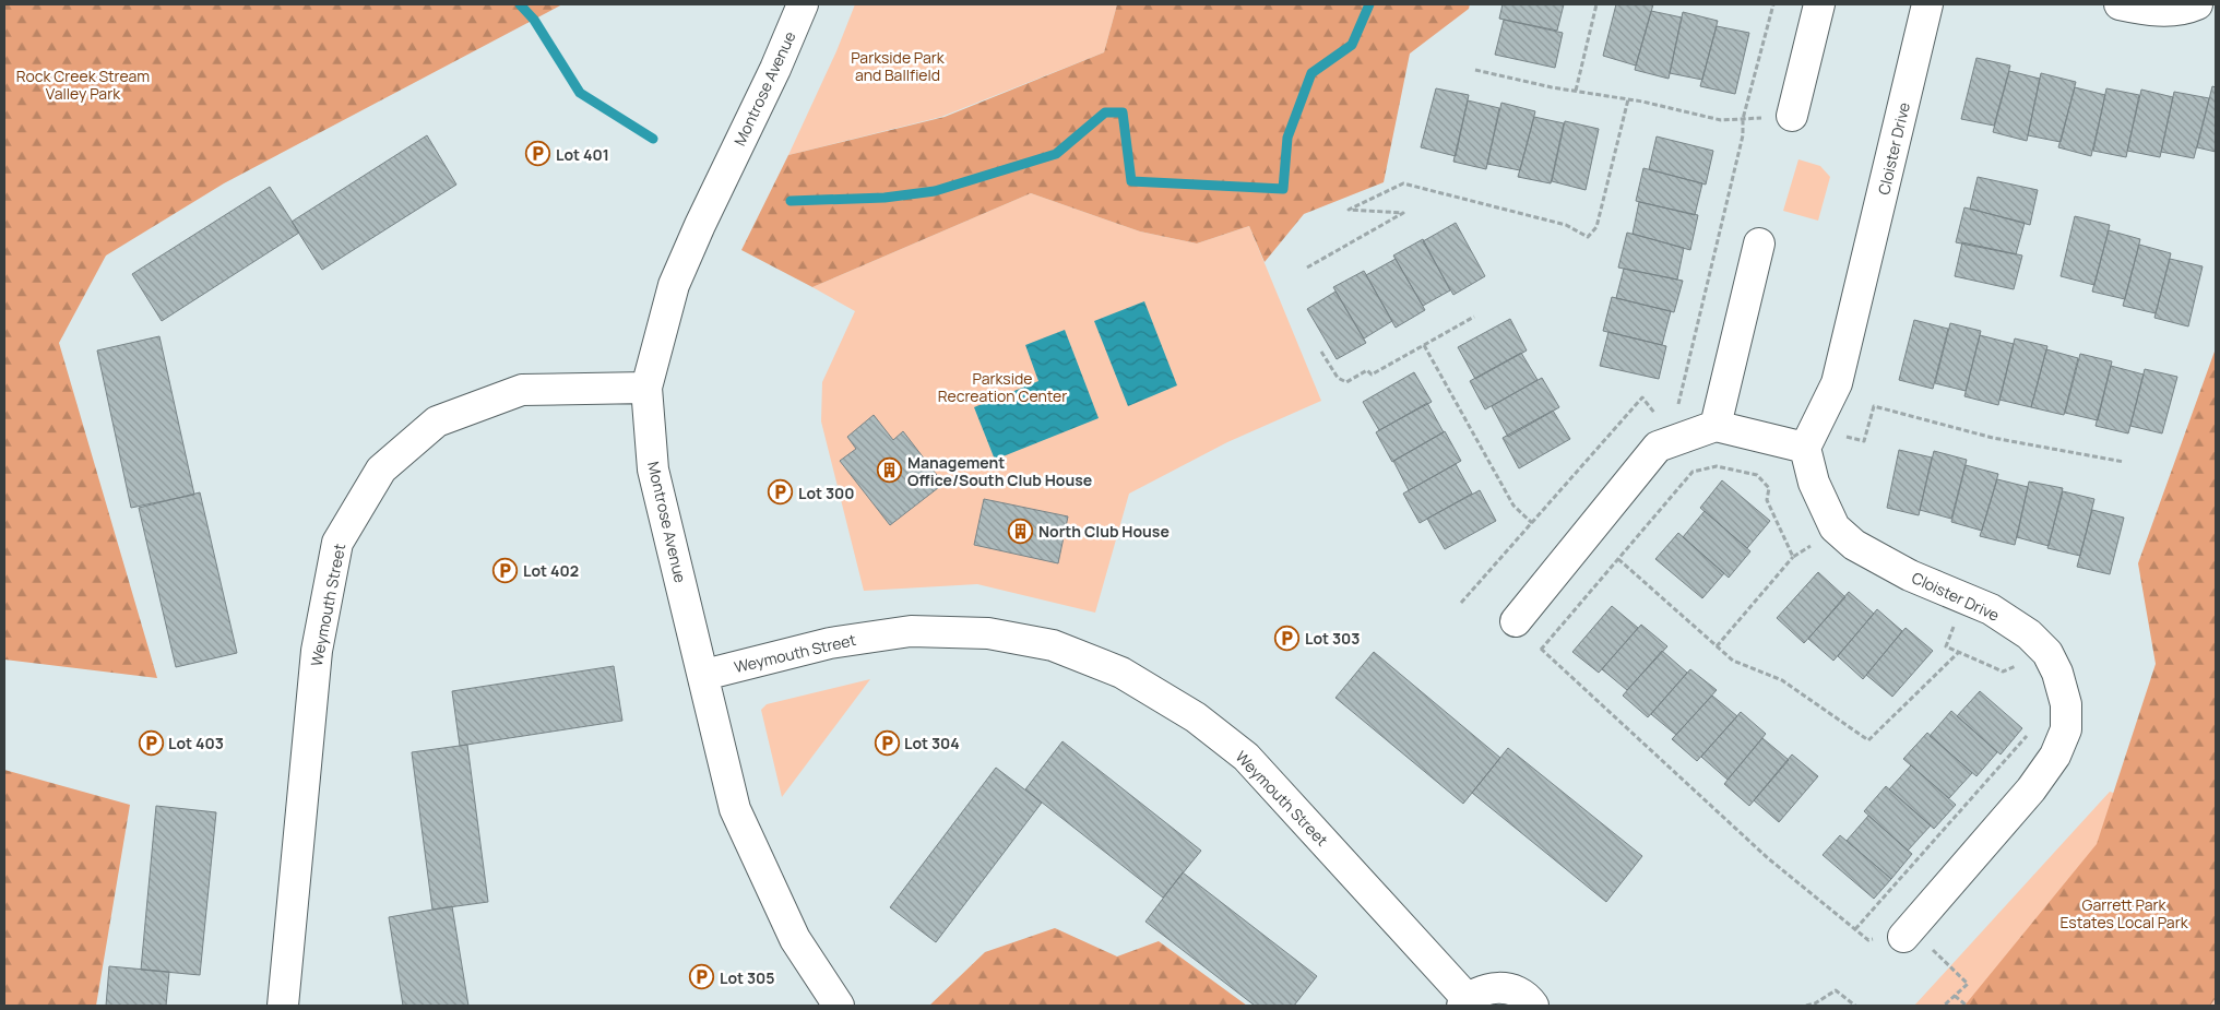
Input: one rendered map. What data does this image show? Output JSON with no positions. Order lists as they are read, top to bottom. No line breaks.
{"streets":{"street":["Montrose Avenue","Cloister Drive","Weymouth Street"]},"crossings":[["Montrose Avenue","Weymouth Street"]],"parks":["Parkside Park and Ballfield","Rock Creek Stream Valley Park","Parkside Recreation Center","Garrett Park Estates Local Park"],"places":{"parking":["Lot 401","Lot 300","Lot 402","Lot 303","Lot 403","Lot 304","Lot 305"],"building":["Management Office/South Club House","North Club House"]}}
